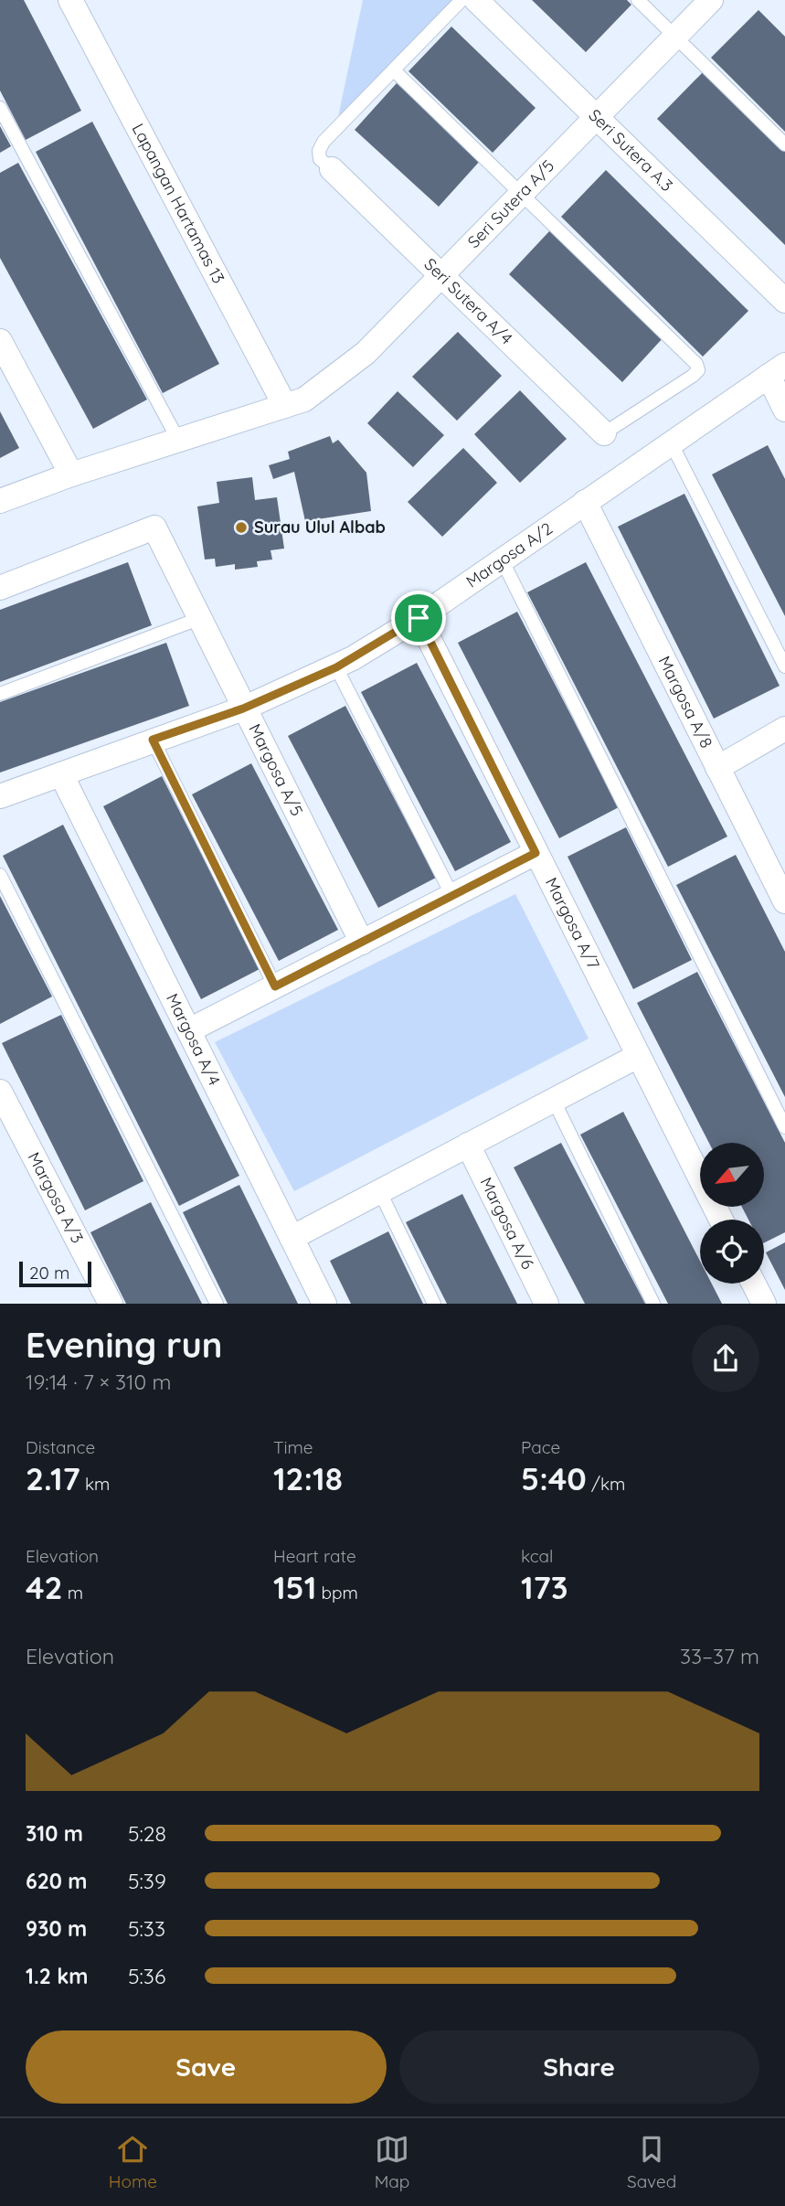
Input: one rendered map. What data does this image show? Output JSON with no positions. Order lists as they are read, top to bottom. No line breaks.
{"streets":{"street":["Seri Sutera A.3","Lapangan Hartamas 13","Seri Sutera A/5","Seri Sutera A/4","Margosa A/2","Margosa A/8","Margosa A/5","Margosa A/7","Margosa A/4","Margosa A/3","Margosa A/6"]},"crossings":[["Seri Sutera A.3","Seri Sutera A/5"],["Lapangan Hartamas 13","Seri Sutera A/5"],["Seri Sutera A/5","Seri Sutera A/4"],["Margosa A/2","Margosa A/8"],["Margosa A/2","Margosa A/5"],["Margosa A/2","Margosa A/7"],["Margosa A/2","Margosa A/4"]],"places":["Surau Ulul Albab"],"scale_bar":"20 m","north":"bottom left","page":{"scale":"20 m","heading":["Evening run","19:14 · 7 × 310 m"],"stats":[["Distance","2.17 km"],["Time","12:18"],["Pace","5:40 /km"],["Elevation","42 m"],["Heart rate","151 bpm"],["kcal","173"]],"chart":["Elevation","33–37 m"],"list":[{"name":"310 m","note":"5:28"},{"name":"620 m","note":"5:39"},{"name":"930 m","note":"5:33"},{"name":"1.2 km","note":"5:36"}],"buttons":["Save","Share"],"tabs":["Home","Map","Saved"]}}
